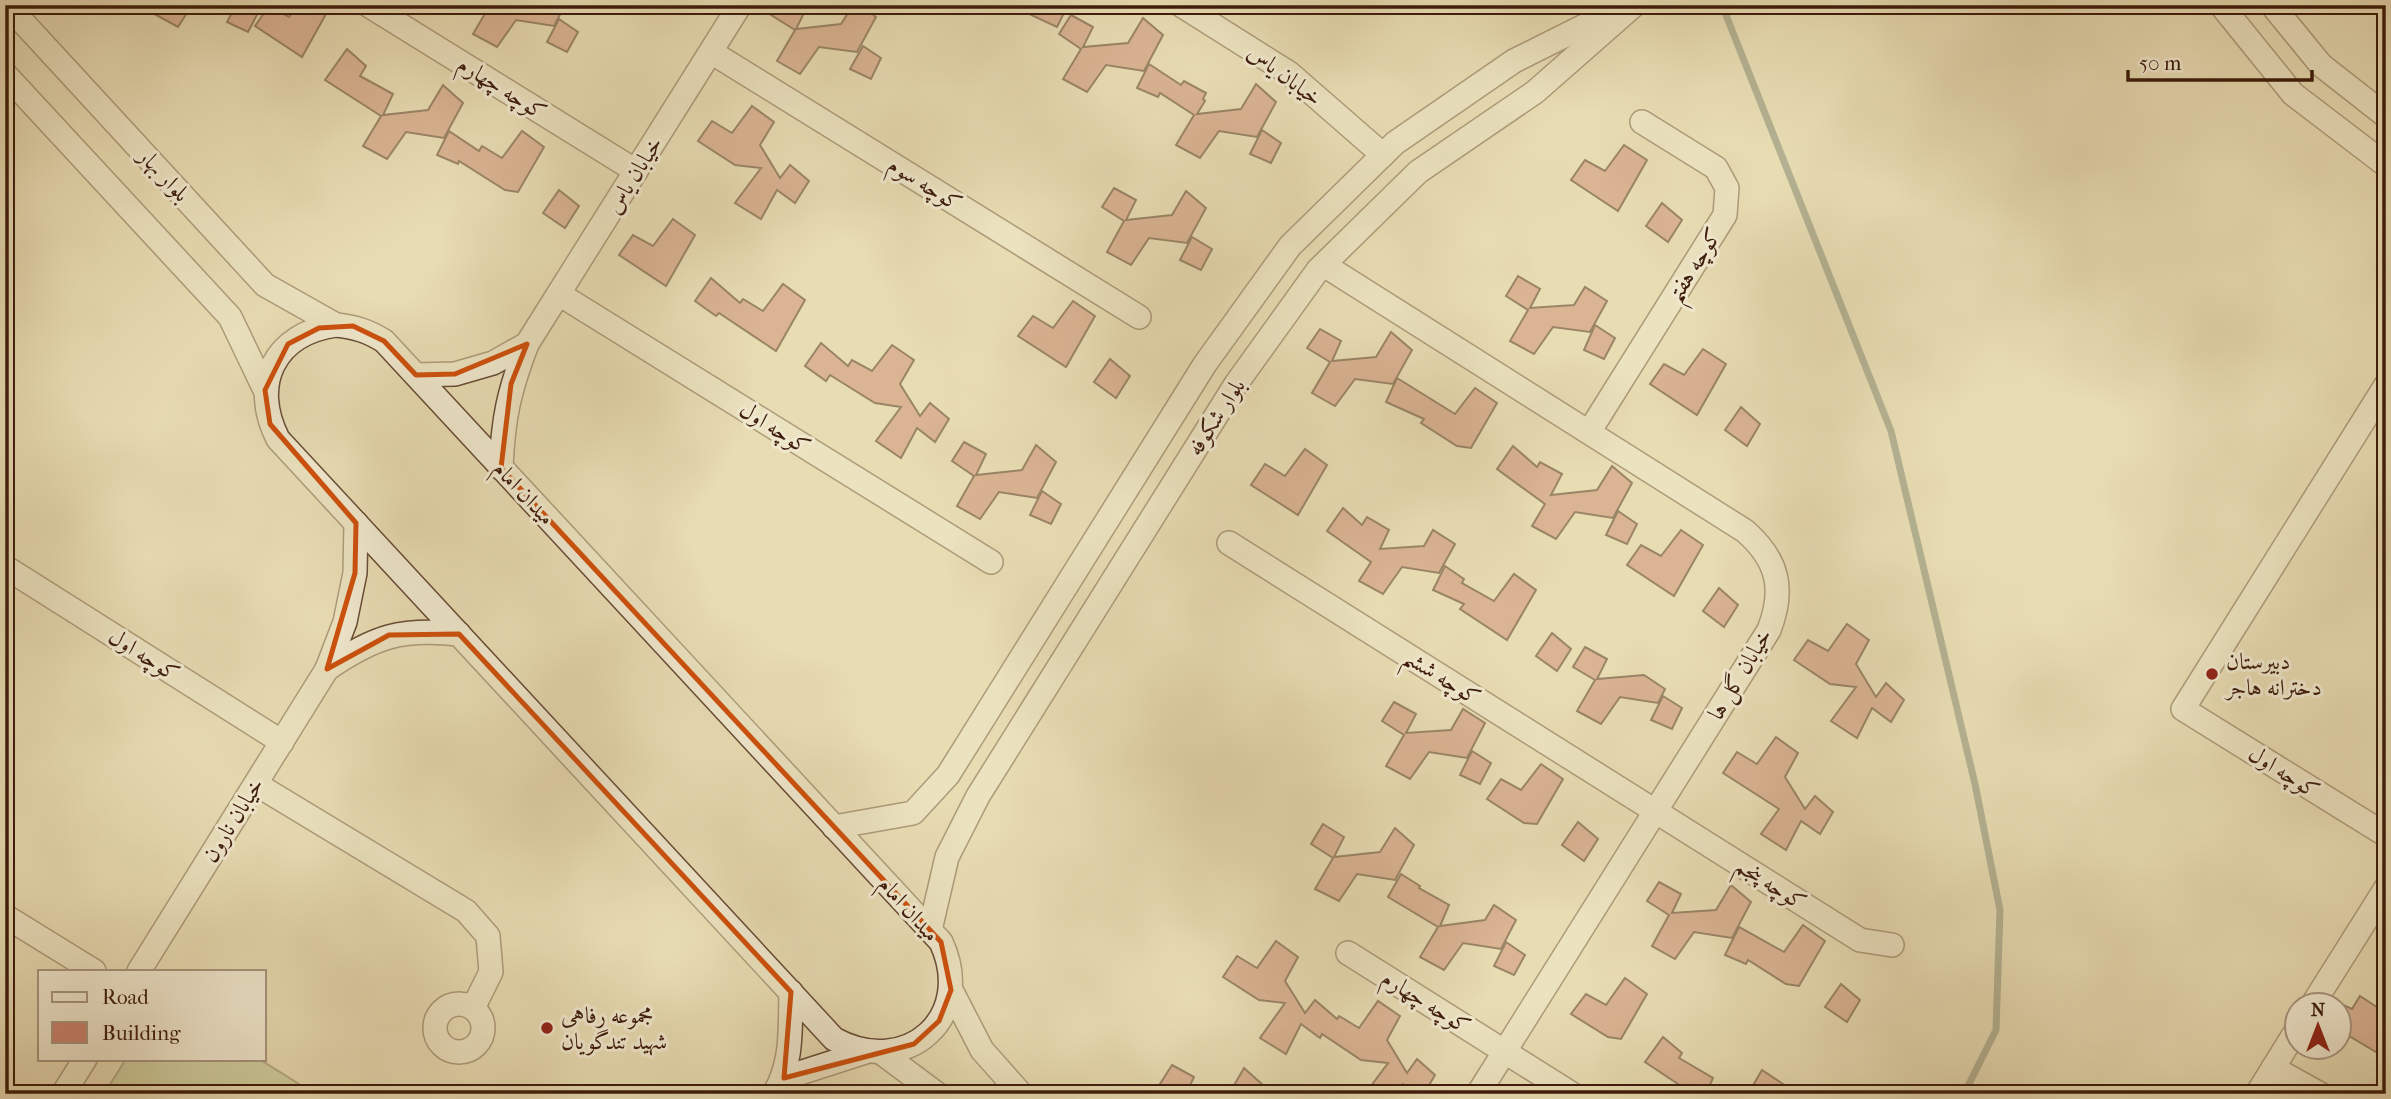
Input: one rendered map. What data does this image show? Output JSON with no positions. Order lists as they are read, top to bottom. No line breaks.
{"streets":{"street":["خیابان یاس","کوچه چهارم","بلوار بهار","کوچه سوم","کوچه هفتم","بلوار شکوفه","کوچه اول","میدان امام","خیابان گل ها","کوچه ششم","خیابان نارون","کوچه پنجم"]},"crossings":[["خیابان یاس","کوچه چهارم"],["خیابان یاس","کوچه سوم"],["خیابان یاس","بلوار شکوفه"],["خیابان یاس","کوچه اول"],["خیابان یاس","میدان امام"],["کوچه چهارم","خیابان گل ها"],["بلوار بهار","میدان امام"],["کوچه هفتم","خیابان گل ها"],["بلوار شکوفه","میدان امام"],["بلوار شکوفه","خیابان گل ها"],["کوچه اول","خیابان نارون"],["خیابان گل ها","کوچه ششم"],["خیابان گل ها","کوچه پنجم"],["کوچه ششم","کوچه پنجم"]],"places":["دبیرستان دخترانه هاجر","مجموعه رفاهی شهید تندگویان"],"legend":["Road","Building"],"scale_bar":"50 m","north":"top"}
